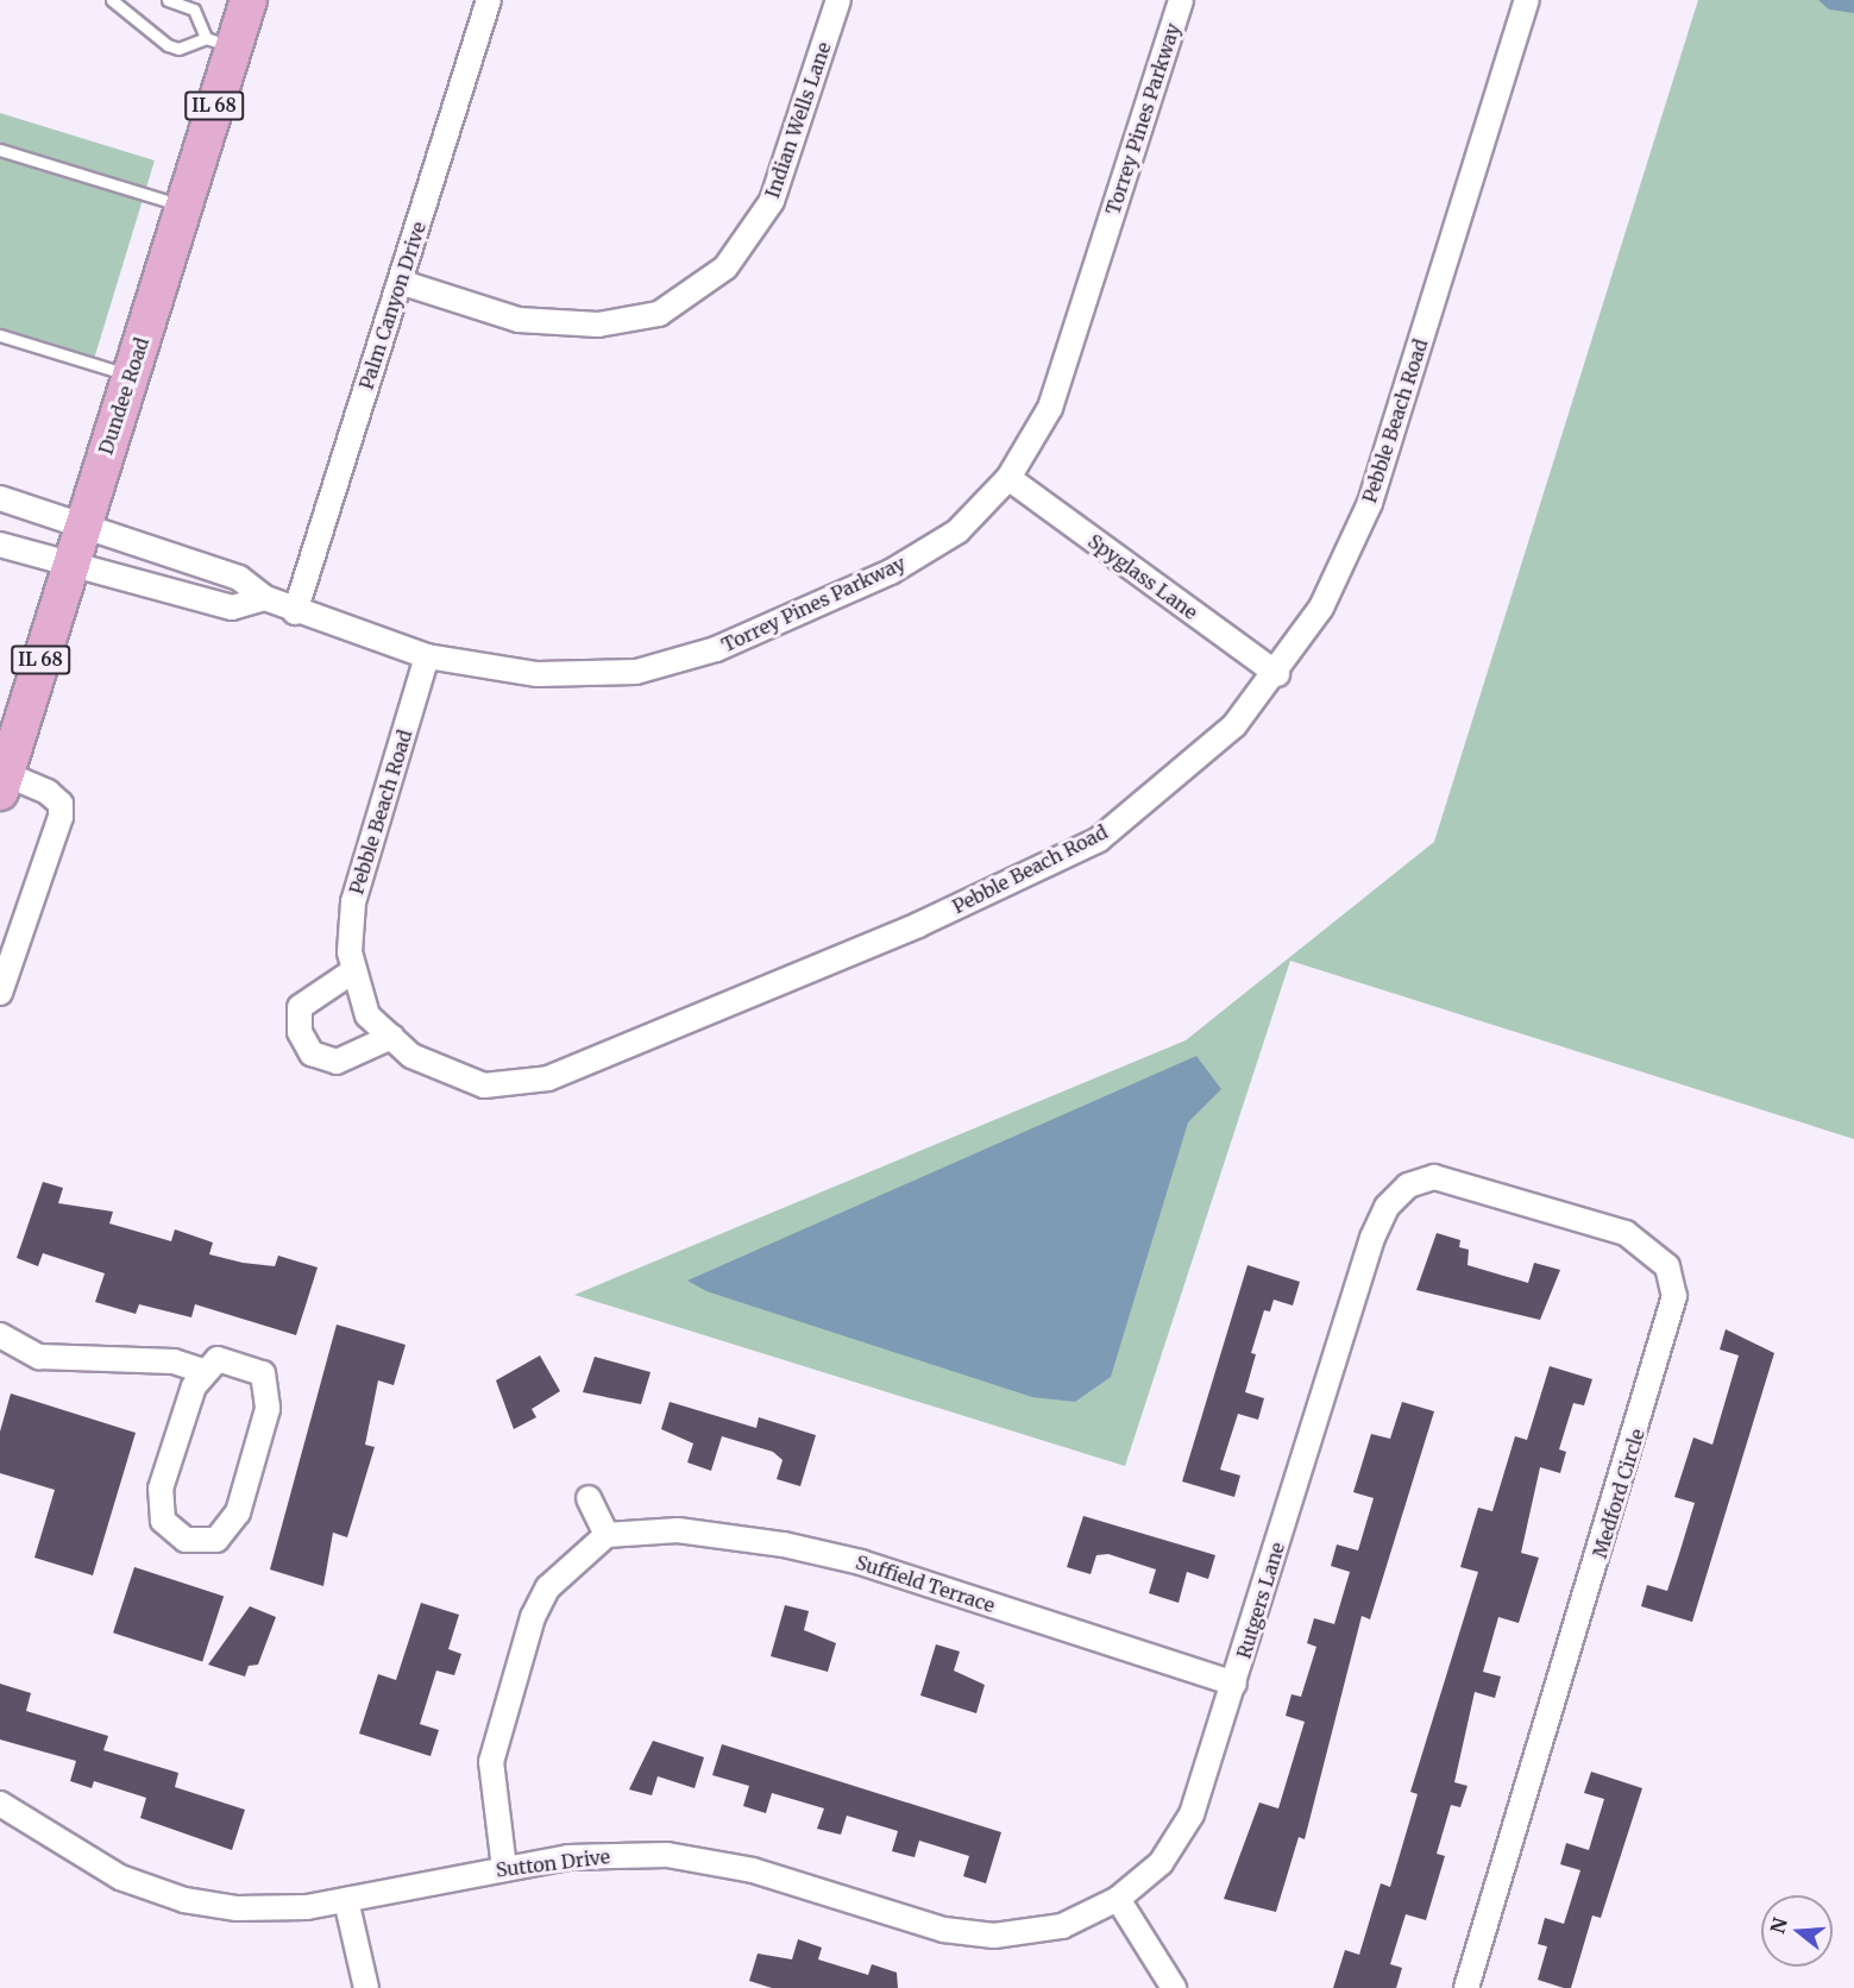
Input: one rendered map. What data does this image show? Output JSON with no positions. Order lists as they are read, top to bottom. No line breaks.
{"streets":{"main road":["IL 68","Dundee Road"],"street":["Torrey Pines Parkway","Indian Wells Lane","Palm Canyon Drive","Pebble Beach Road","Spyglass Lane","Medford Circle","Suffield Terrace","Rutgers Lane","Sutton Drive"]},"crossings":[["Torrey Pines Parkway","Palm Canyon Drive"],["Torrey Pines Parkway","Dundee Road"],["Torrey Pines Parkway","Pebble Beach Road"],["Torrey Pines Parkway","Spyglass Lane"],["Indian Wells Lane","Palm Canyon Drive"],["Pebble Beach Road","Spyglass Lane"],["Medford Circle","Rutgers Lane"],["Suffield Terrace","Rutgers Lane"],["Rutgers Lane","Sutton Drive"]],"north":"left"}
